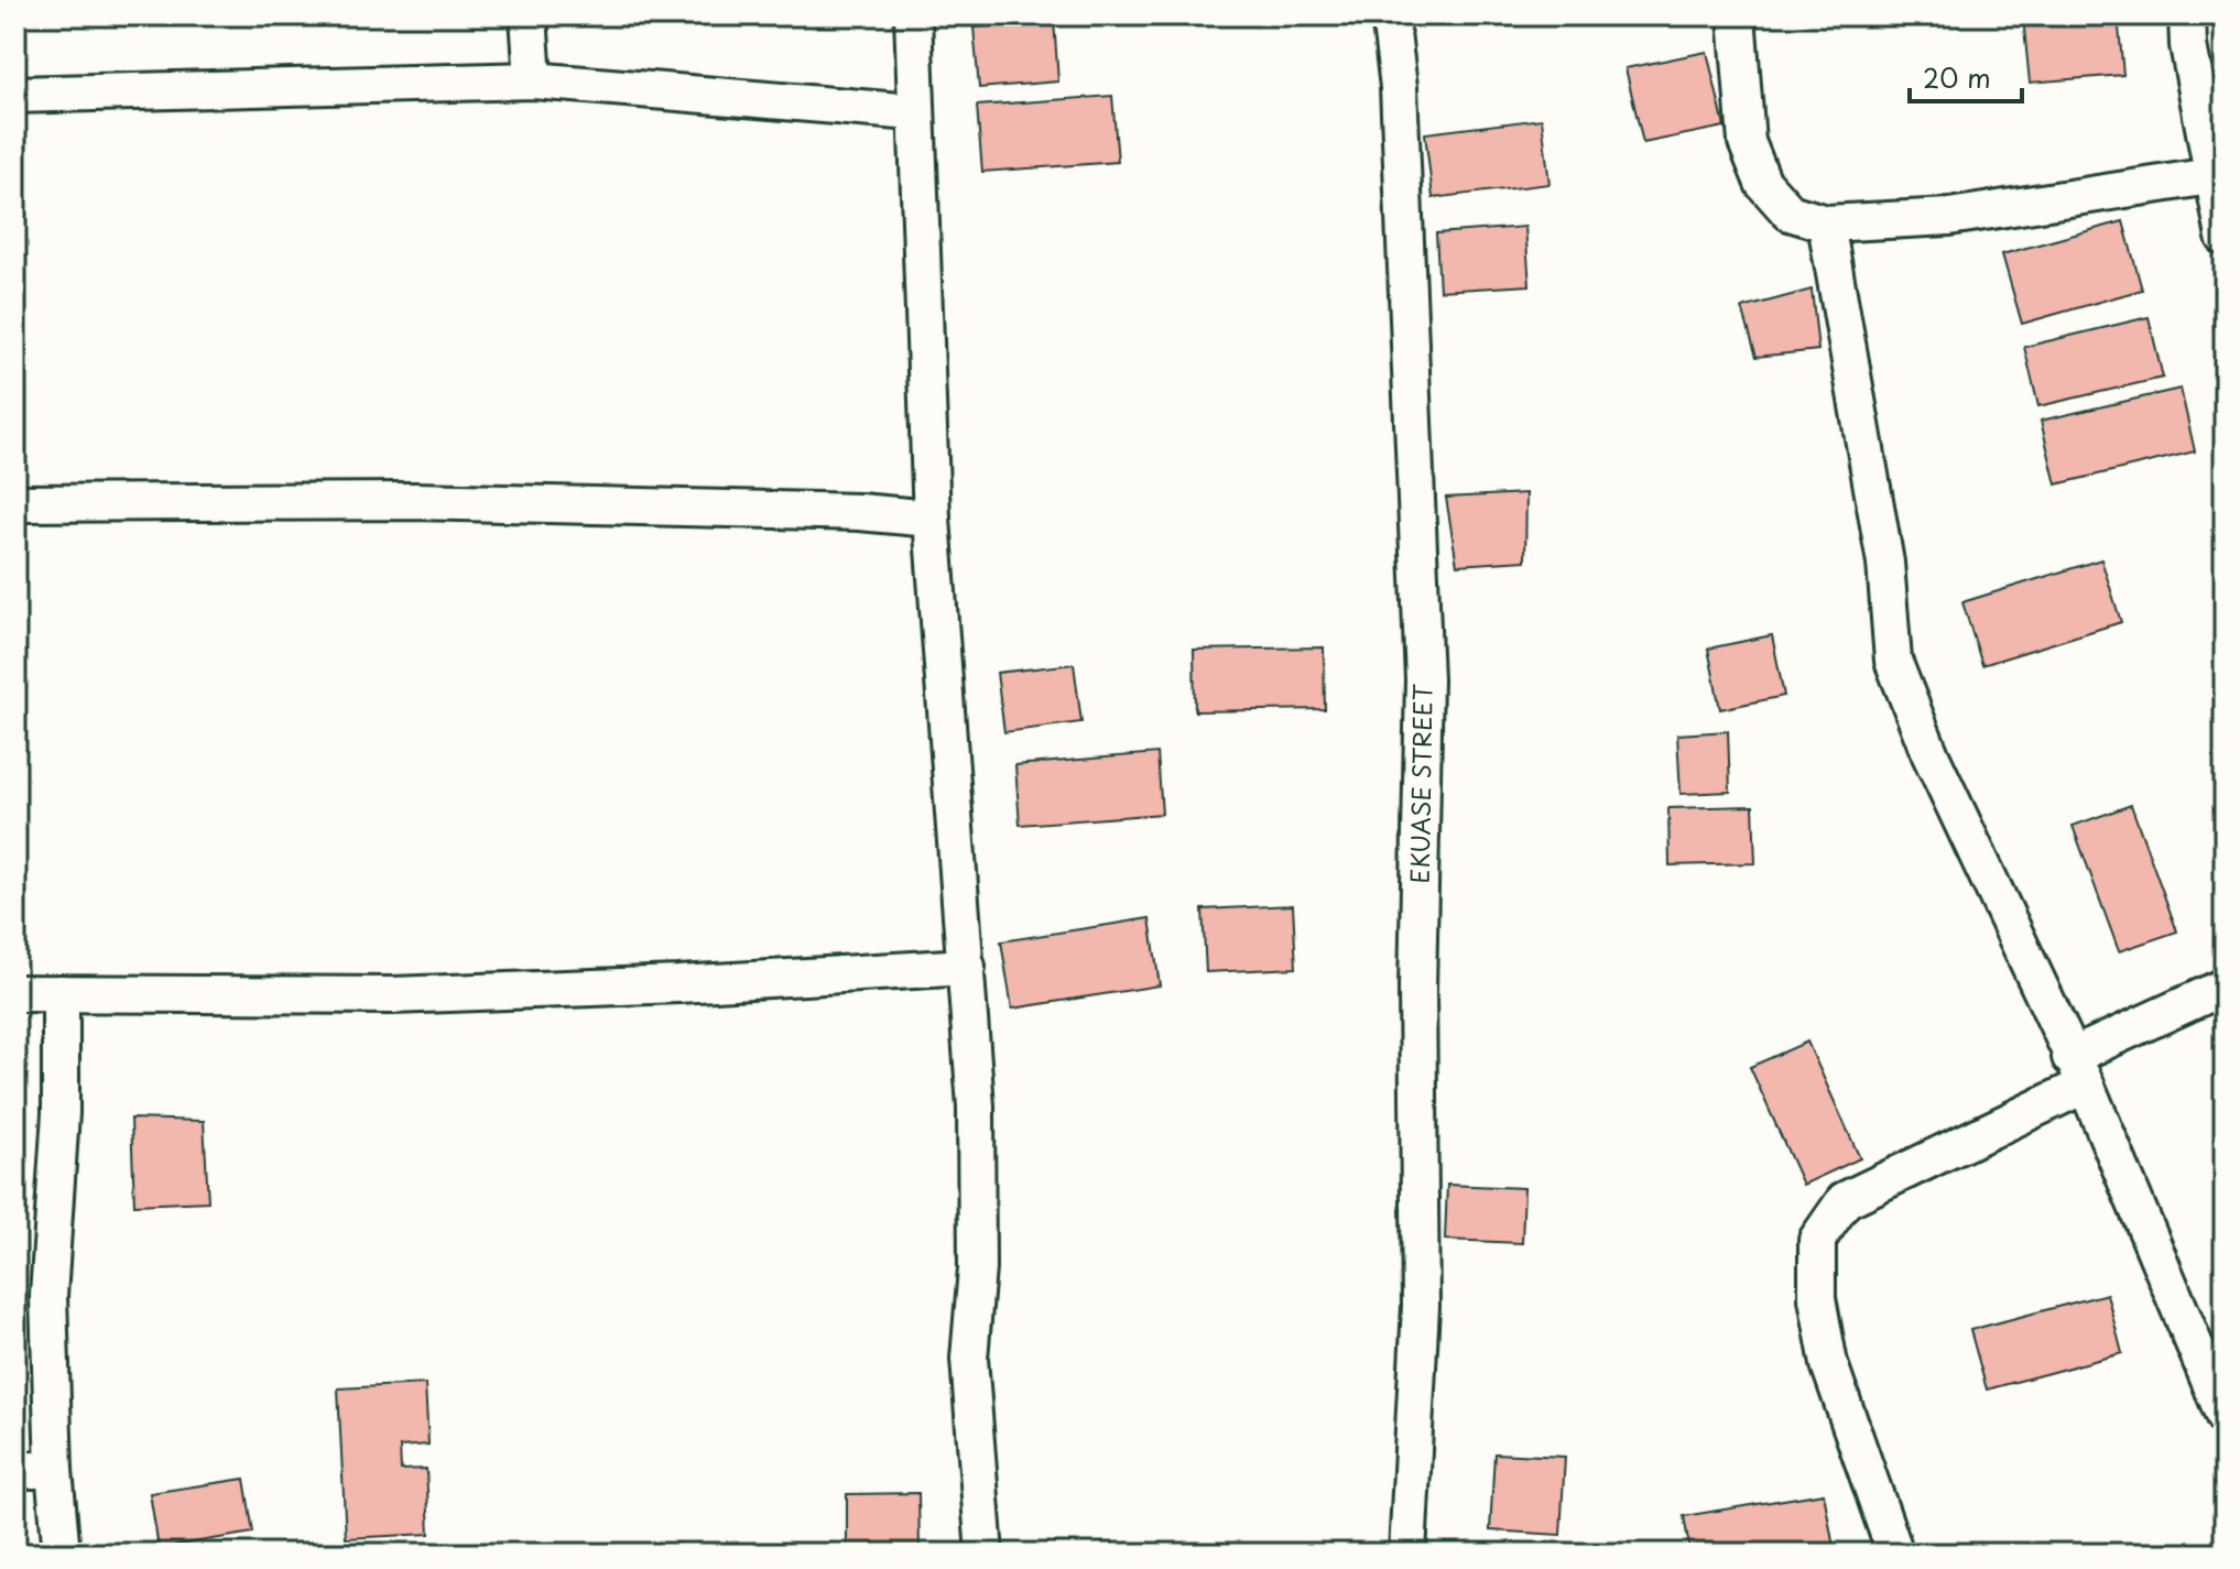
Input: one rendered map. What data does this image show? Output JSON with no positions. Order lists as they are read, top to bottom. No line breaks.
{"streets":{"street":["EKUASE STREET"]},"scale_bar":"20 m"}
